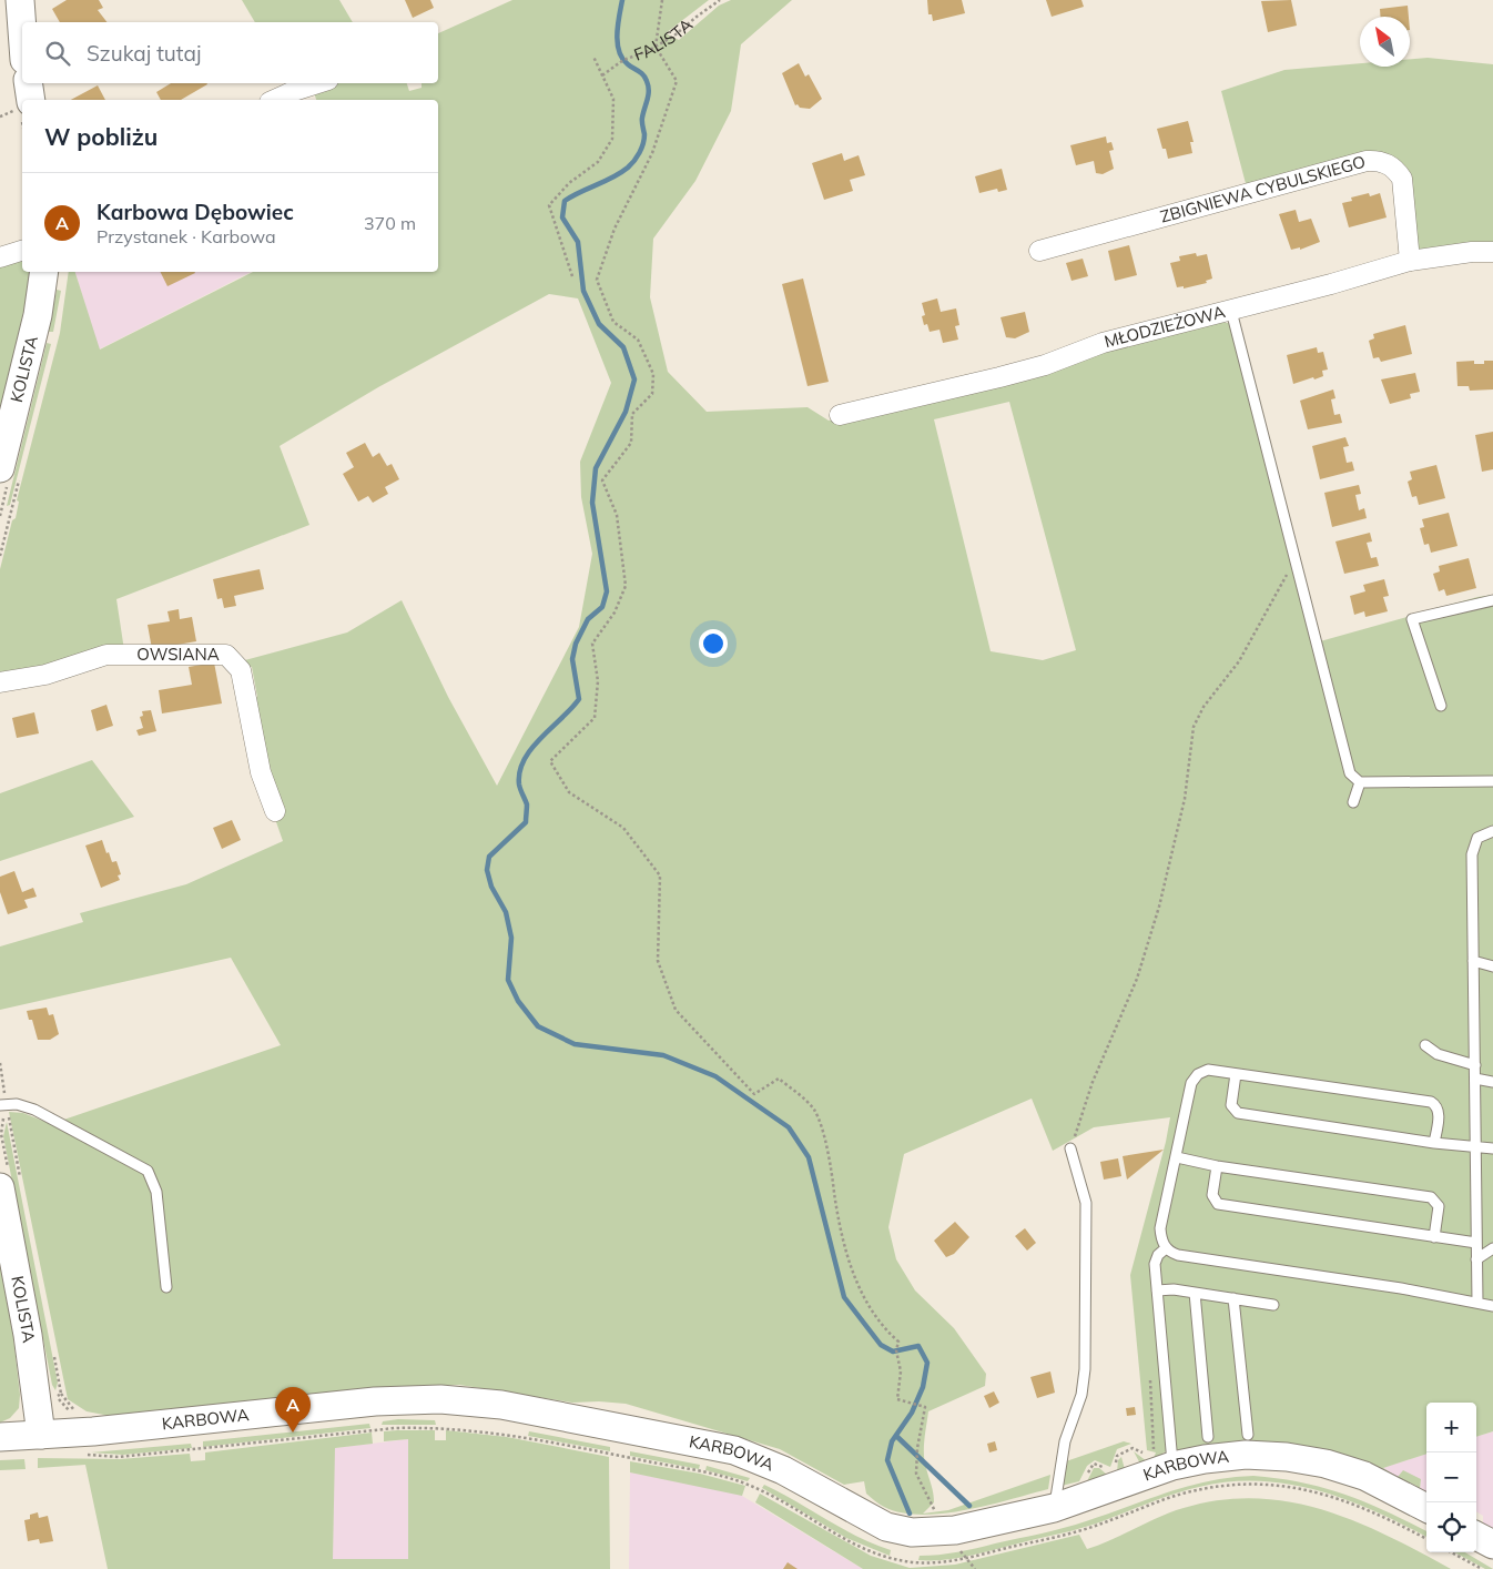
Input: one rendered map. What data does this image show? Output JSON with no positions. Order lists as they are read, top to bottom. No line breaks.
{"streets":{"street":["ZBIGNIEWA CYBULSKIEGO","MŁODZIEŻOWA","KOLISTA","OWSIANA","KARBOWA"],"path":["FALISTA"]},"crossings":[["ZBIGNIEWA CYBULSKIEGO","MŁODZIEŻOWA"],["KOLISTA","KARBOWA"]],"north":"top left","page":{"search":"Szukaj tutaj","heading":"W pobliżu","list":[{"mark":"A","name":"Karbowa Dębowiec","note":"Przystanek · Karbowa","value":"370 m"}],"pins":"A","map_buttons":["+","−"]}}
